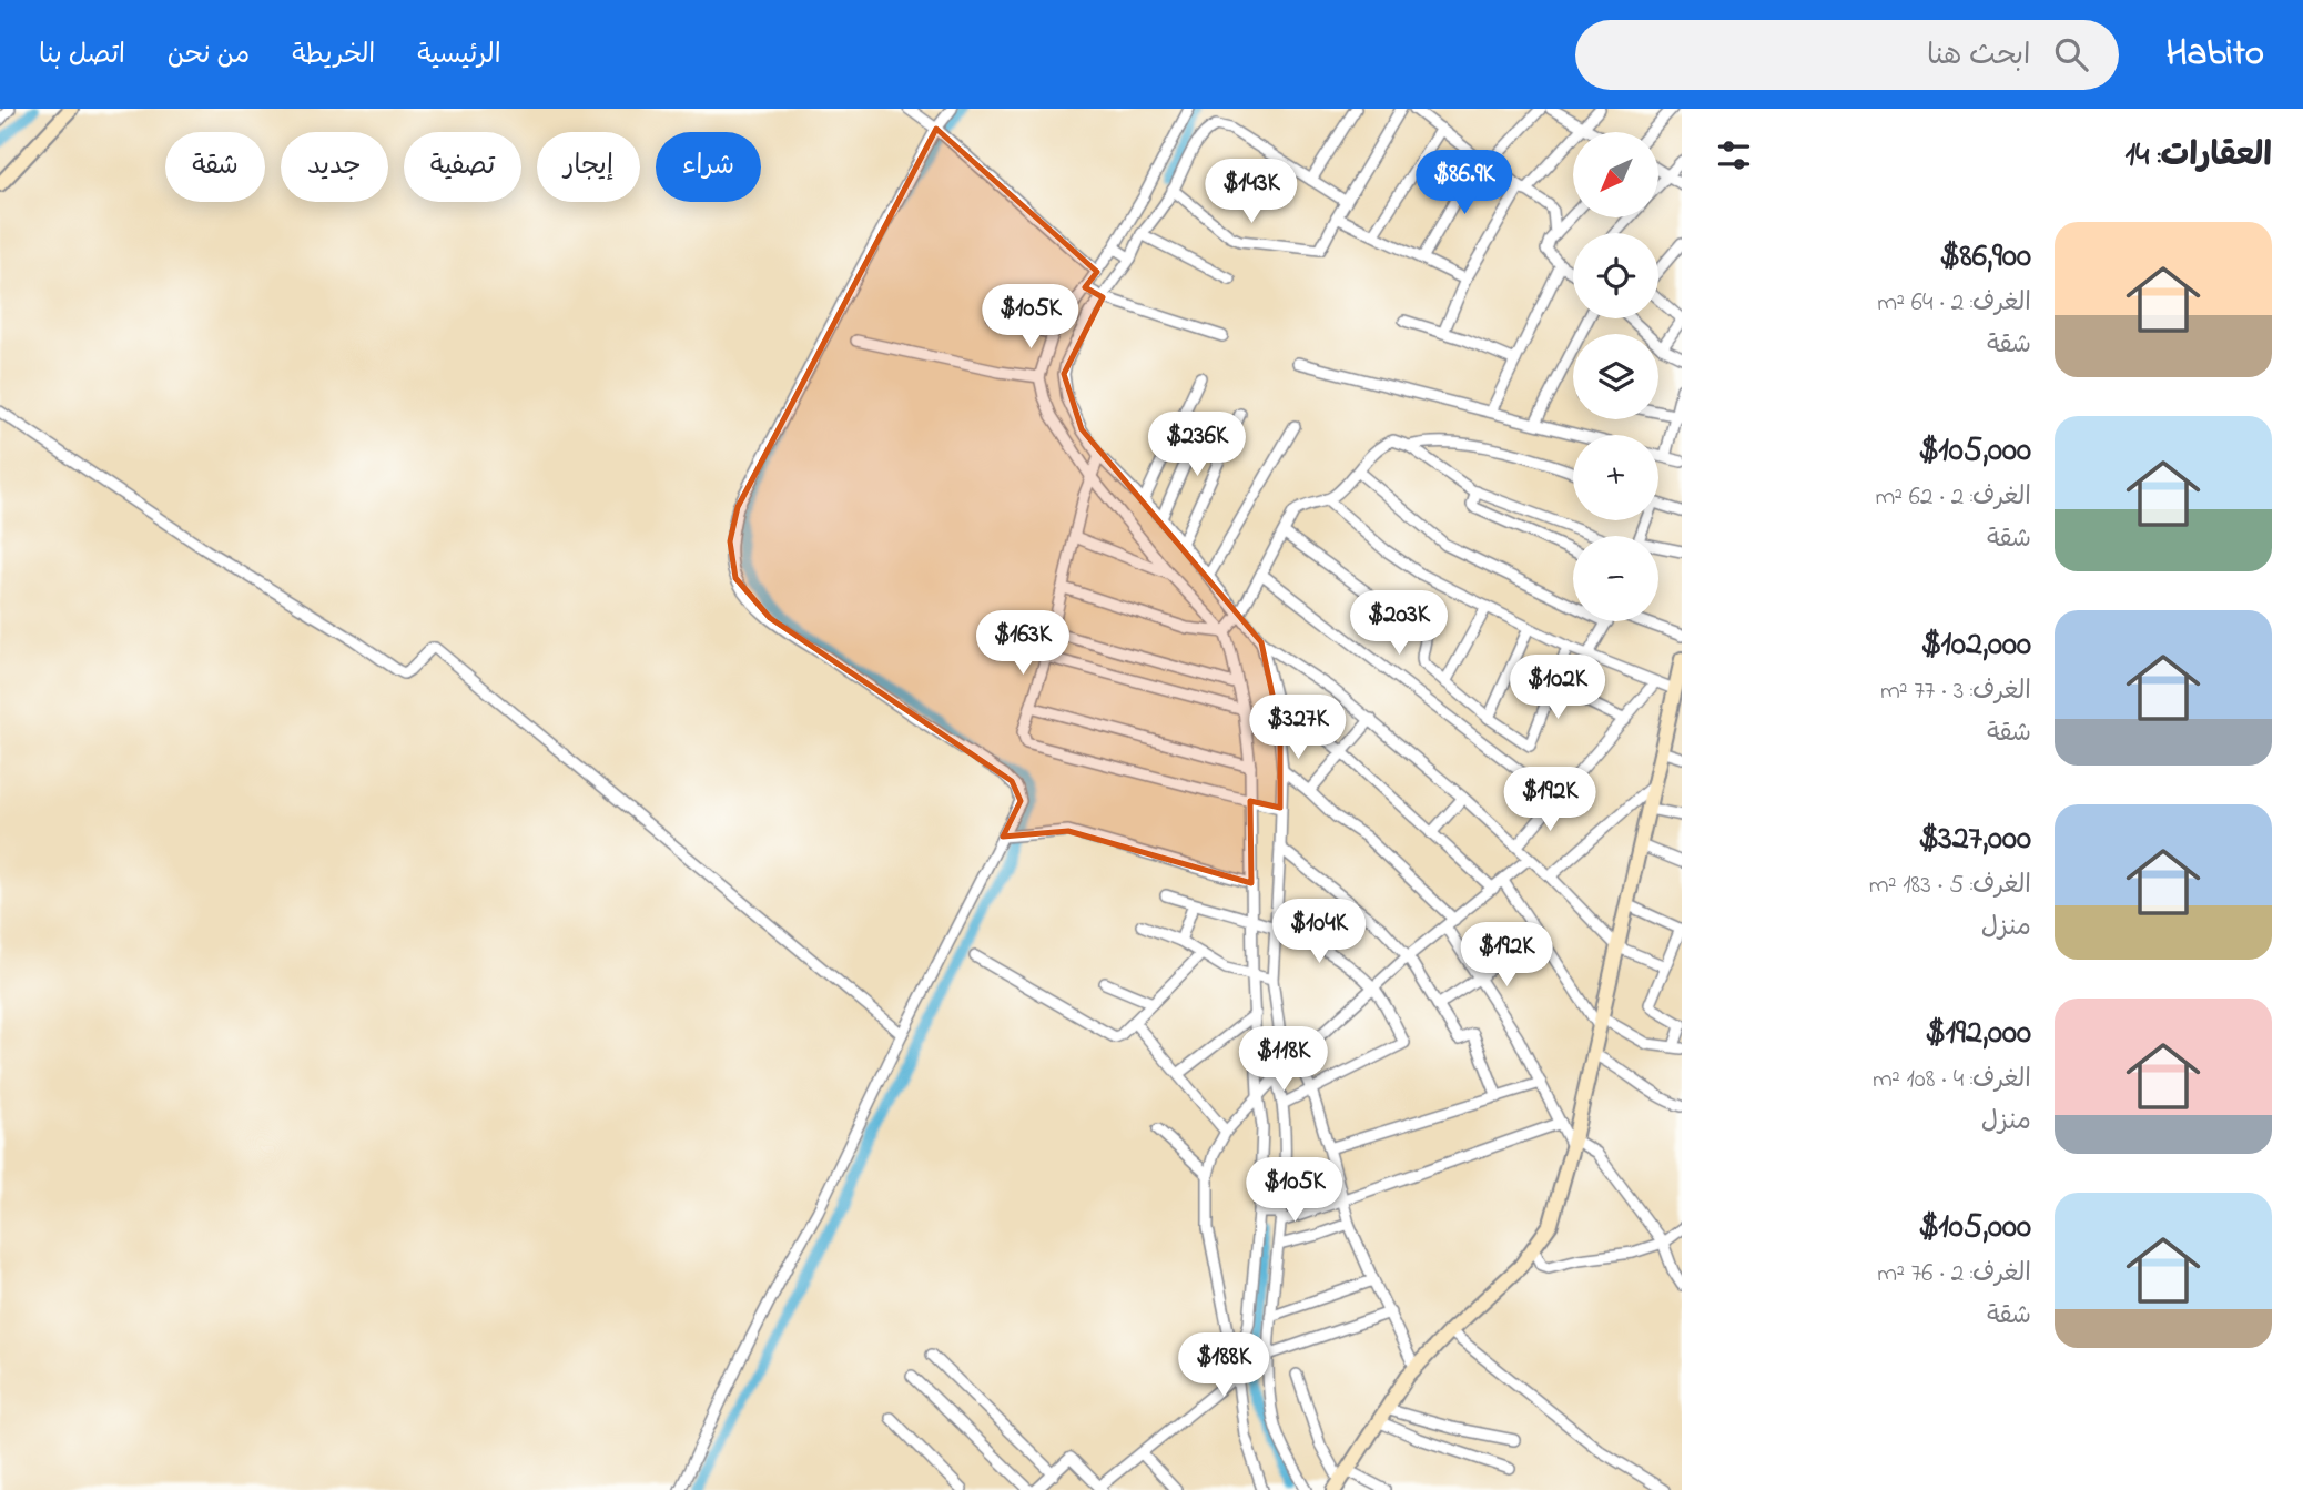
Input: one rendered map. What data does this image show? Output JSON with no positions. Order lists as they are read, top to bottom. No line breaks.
{"north":"bottom left","page":{"header":"Habito","search":"ابحث هنا","nav":["الرئيسية","الخريطة","من نحن","اتصل بنا"],"heading":"العقارات: 14","map_buttons":["+","−"],"chip":["شراء","إيجار","تصفية","جديد","شقة"],"price":["$86.9K","$143K","$105K","$236K","$203K","$163K","$102K","$327K","$192K","$104K","$192K","$118K","$105K","$188K"],"list":[{"name":"$86,900","note":"الغرف: 2 · 64 m² · شقة"},{"name":"$105,000","note":"الغرف: 2 · 62 m² · شقة"},{"name":"$102,000","note":"الغرف: 3 · 77 m² · شقة"},{"name":"$327,000","note":"الغرف: 5 · 183 m² · منزل"},{"name":"$192,000","note":"الغرف: 4 · 108 m² · منزل"},{"name":"$105,000","note":"الغرف: 2 · 76 m² · شقة"}]}}
